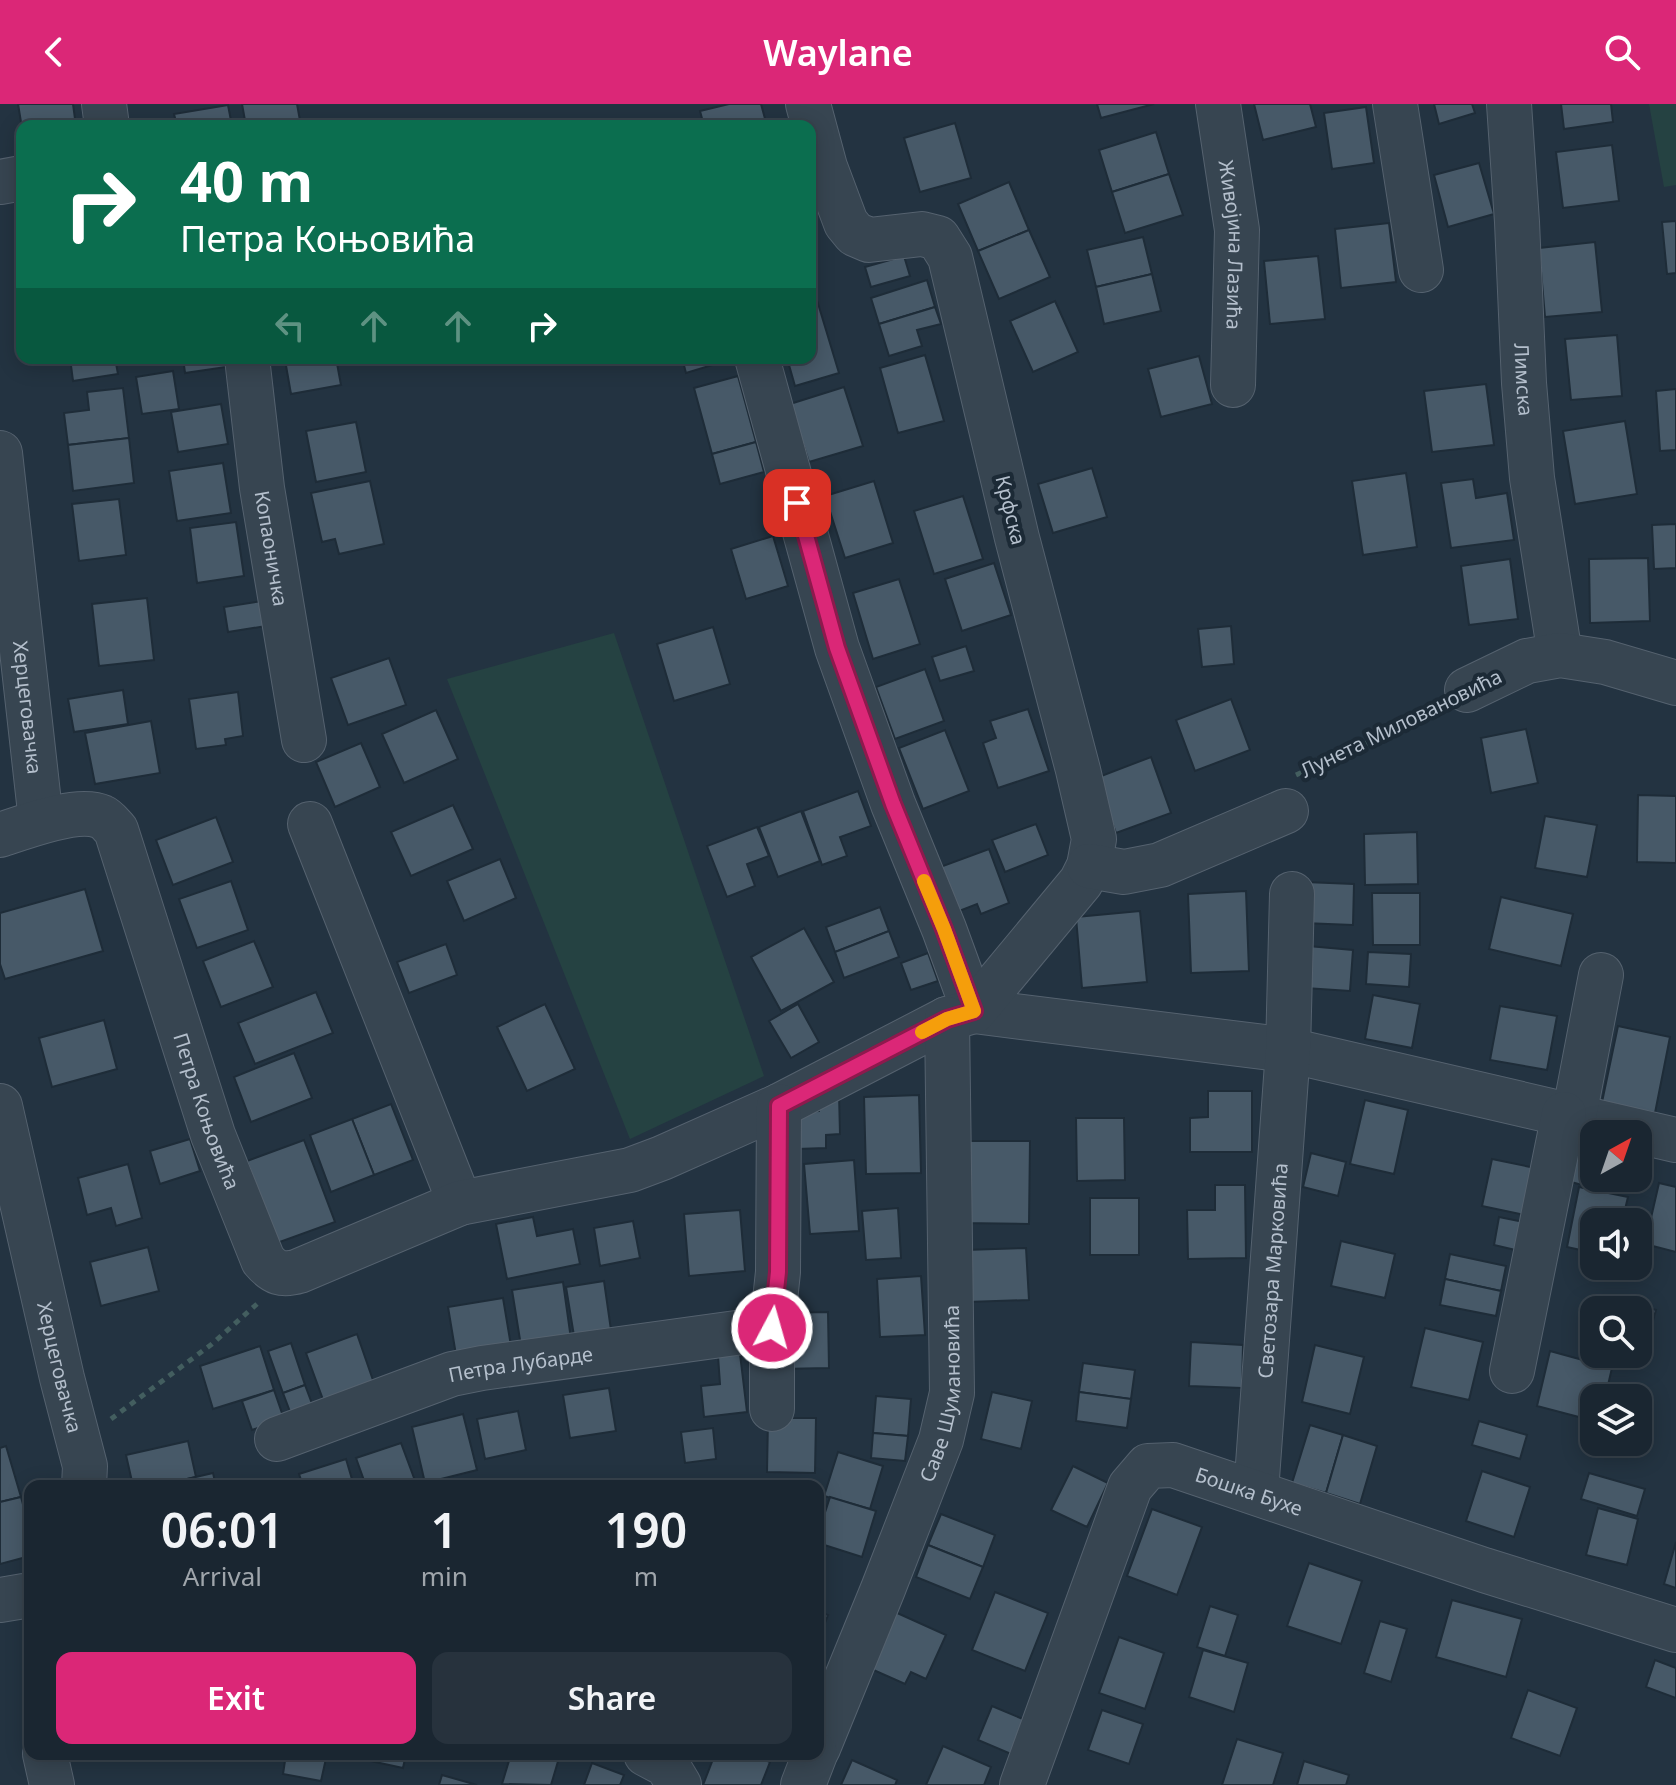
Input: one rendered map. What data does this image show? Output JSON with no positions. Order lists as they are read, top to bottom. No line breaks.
{"streets":{"street":["Живојина Лазића","Лимска","Крфска","Копаоничка","Херцеговачка","Лунета Миловановића","Петра Коњовића","Светозара Марковића","Петра Лубарде","Саве Шумановића","Бошка Бухе"]},"crossings":[["Лимска","Лунета Миловановића"],["Херцеговачка","Петра Коњовића"],["Светозара Марковића","Бошка Бухе"]],"north":"top right","page":{"header":"Waylane","turn":["40 m","Петра Коњовића"],"eta":["06:01","Arrival","1","min","190","m"],"buttons":["Exit","Share"]}}
